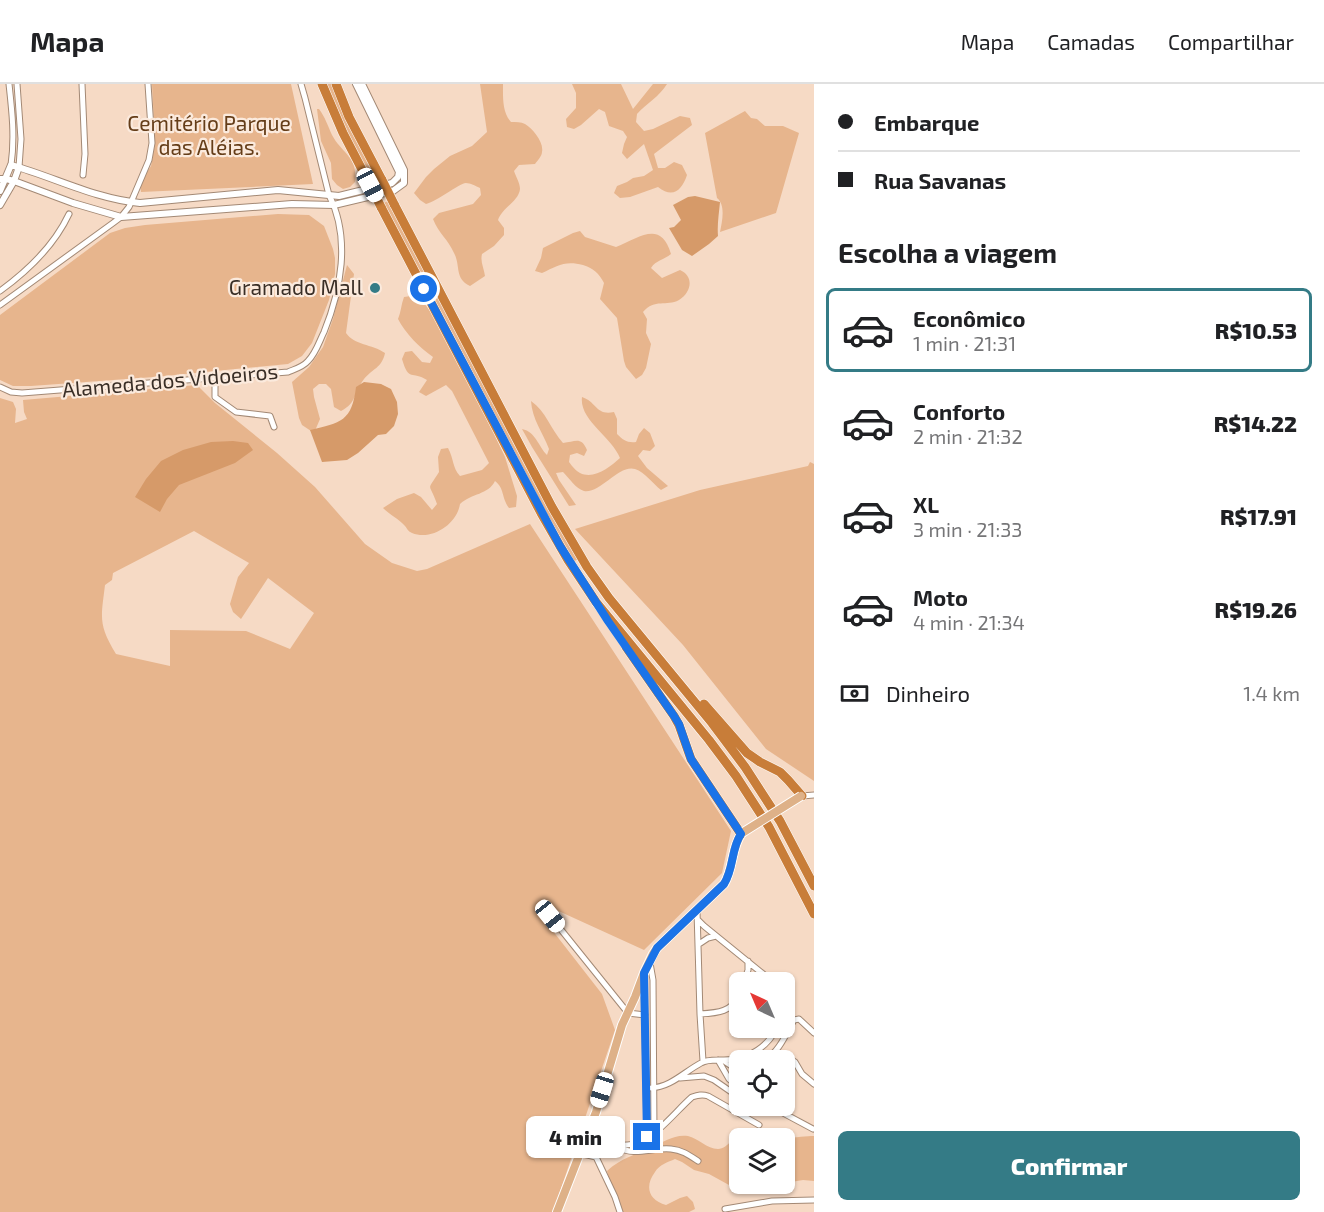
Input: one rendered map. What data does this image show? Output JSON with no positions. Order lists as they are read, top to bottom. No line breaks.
{"streets":{"street":["Alameda dos Vidoeiros"]},"parks":["Cemitério Parque das Aléias."],"places":["Gramado Mall"],"north":"top left","page":{"header":"Mapa","nav":["Mapa","Camadas","Compartilhar"],"banner":["Embarque","Rua Savanas"],"heading":"Escolha a viagem","list":[{"name":"Econômico","note":"1 min · 21:31","value":"R$10.53"},{"name":"Conforto","note":"2 min · 21:32","value":"R$14.22"},{"name":"XL","note":"3 min · 21:33","value":"R$17.91"},{"name":"Moto","note":"4 min · 21:34","value":"R$19.26"}],"pay":["Dinheiro","1.4 km"],"bubble":"4 min","buttons":"Confirmar"}}
